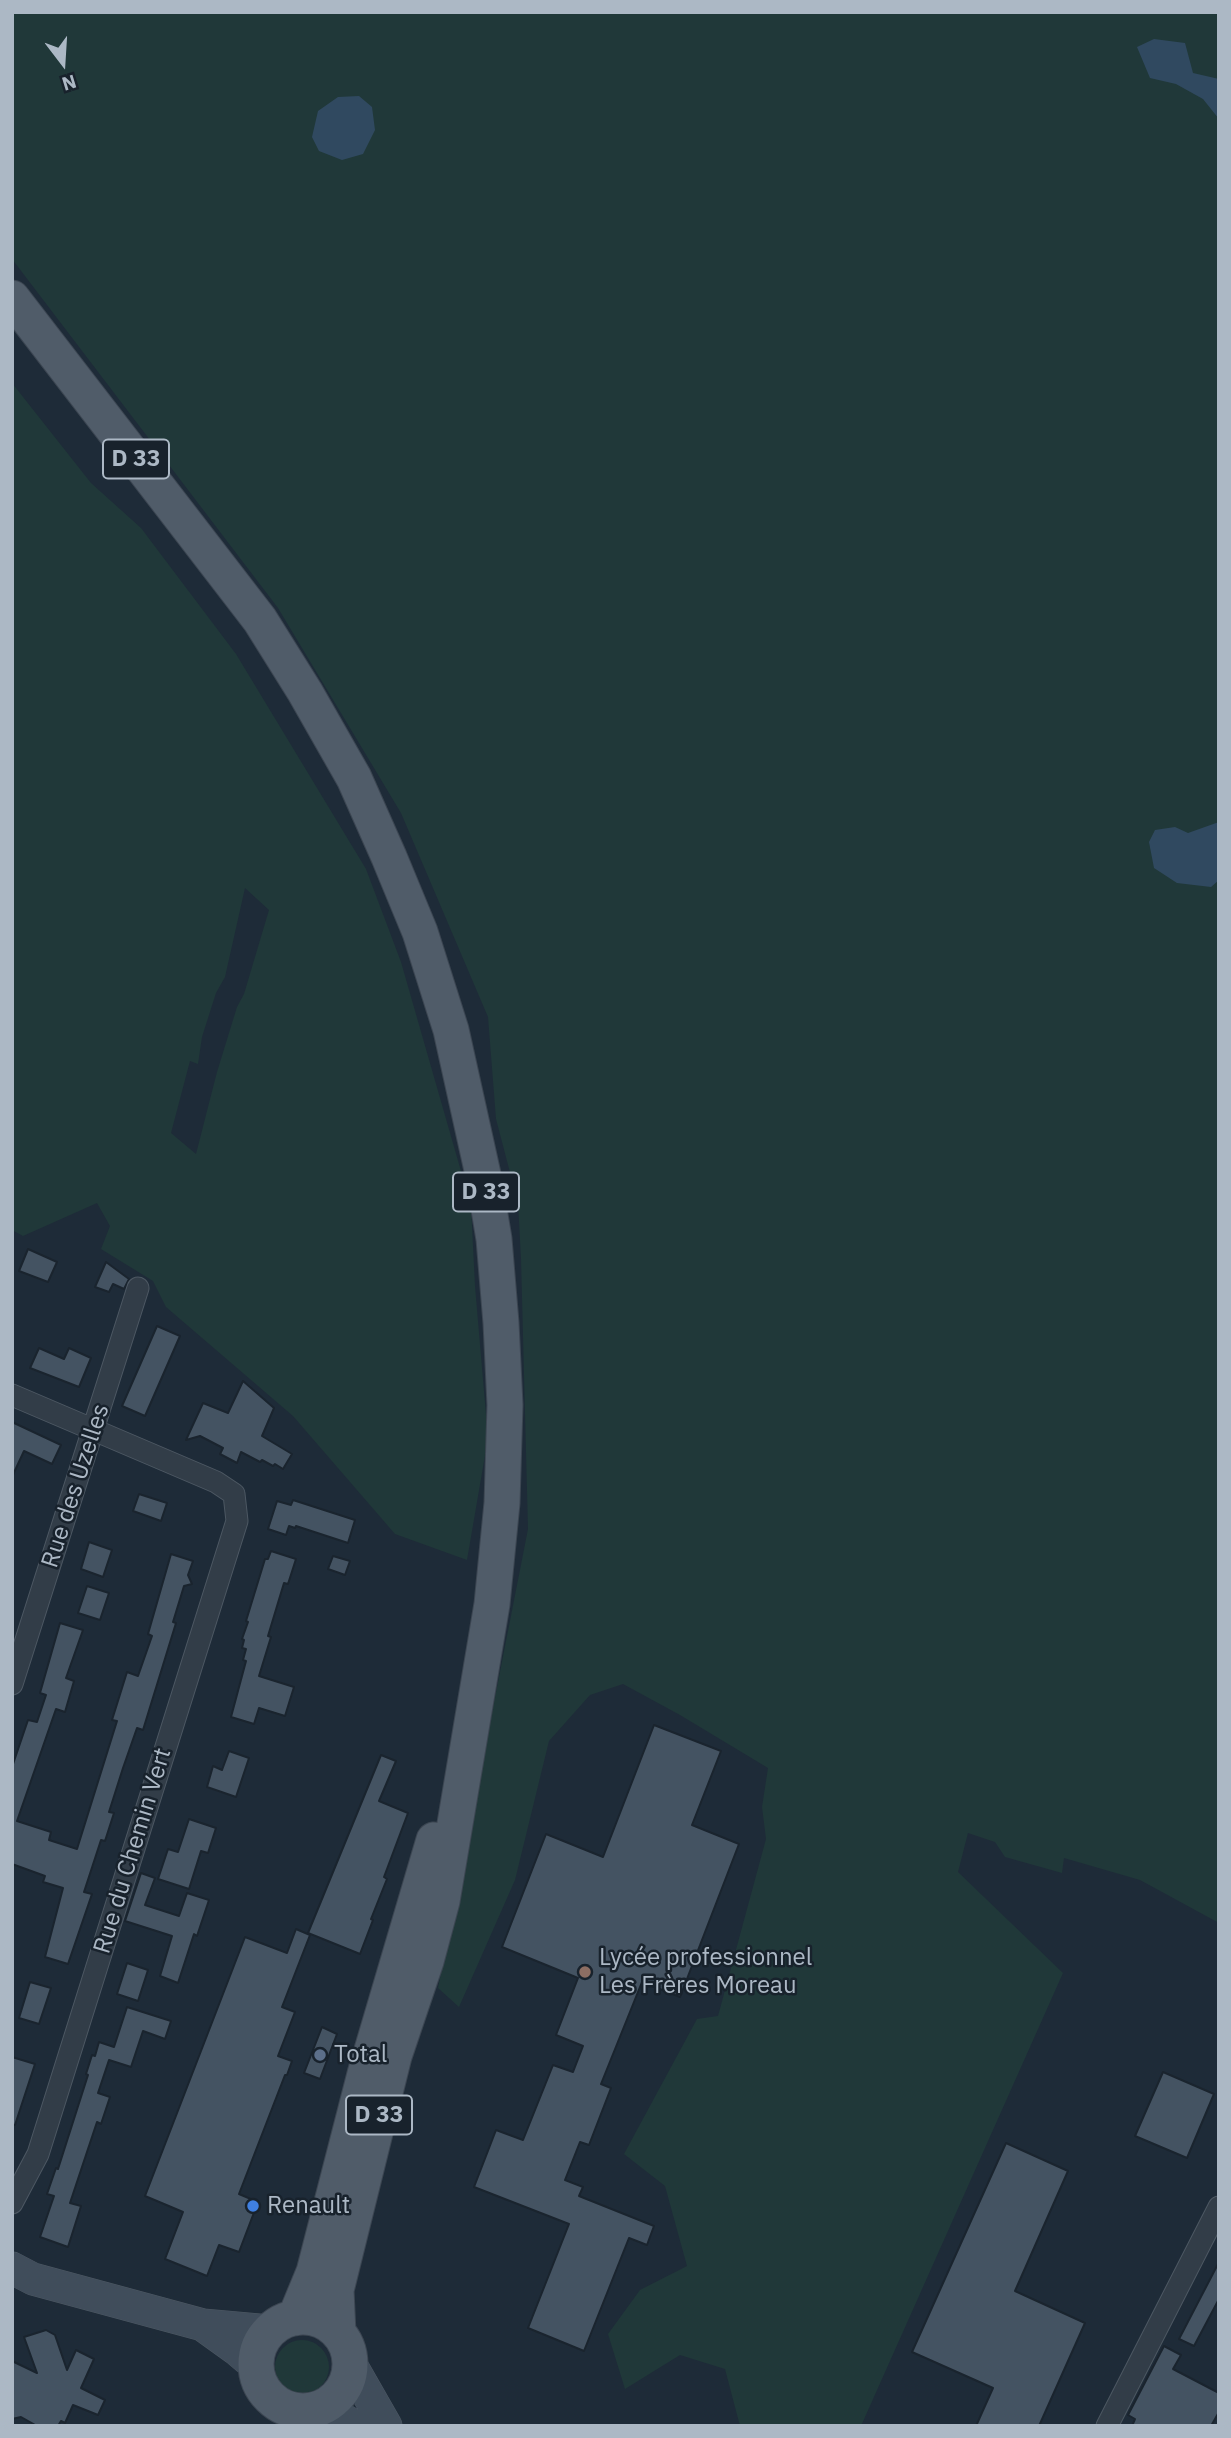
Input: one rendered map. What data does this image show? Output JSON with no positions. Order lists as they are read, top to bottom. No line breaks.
{"streets":{"main road":["D 33"],"street":["Rue des Uzelles","Rue du Chemin Vert"]},"crossings":[["Rue des Uzelles","Rue du Chemin Vert"]],"places":["Lycée professionnel Les Frères Moreau","Total","Renault"],"north":"bottom"}
